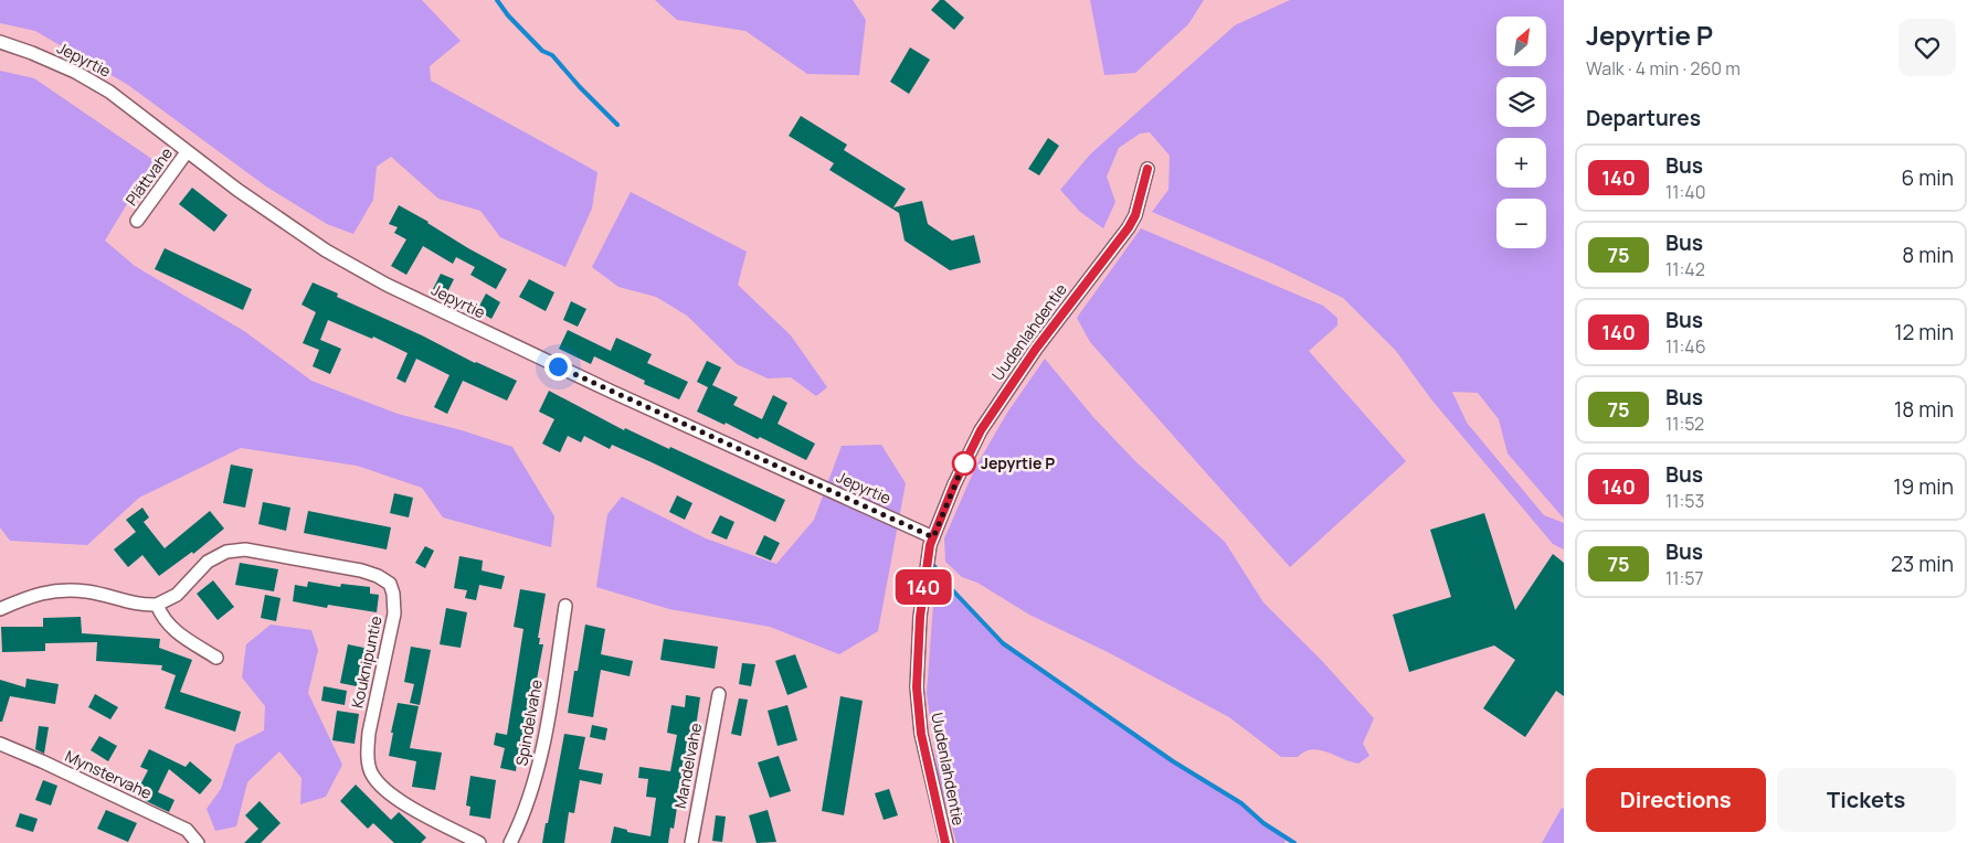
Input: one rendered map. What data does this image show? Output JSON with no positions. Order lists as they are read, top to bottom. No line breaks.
{"streets":{"street":["Jepyrtie","Plättvahe","Uudenlahdentie","Kouknipuntie","Spindelvahe","Mandelvahe","Mynstervahe"]},"crossings":[["Jepyrtie","Plättvahe"],["Jepyrtie","Uudenlahdentie"]],"places":["Jepyrtie P"],"lines":["bus line 140"],"north":"top right","page":{"on_map":"140","heading":[["Jepyrtie P","Walk · 4 min · 260 m"],"Departures"],"map_buttons":["+","−"],"list":[{"mark":"140","name":"Bus","note":"11:40","value":"6 min"},{"mark":"75","name":"Bus","note":"11:42","value":"8 min"},{"mark":"140","name":"Bus","note":"11:46","value":"12 min"},{"mark":"75","name":"Bus","note":"11:52","value":"18 min"},{"mark":"140","name":"Bus","note":"11:53","value":"19 min"},{"mark":"75","name":"Bus","note":"11:57","value":"23 min"}],"buttons":["Directions","Tickets"]}}
